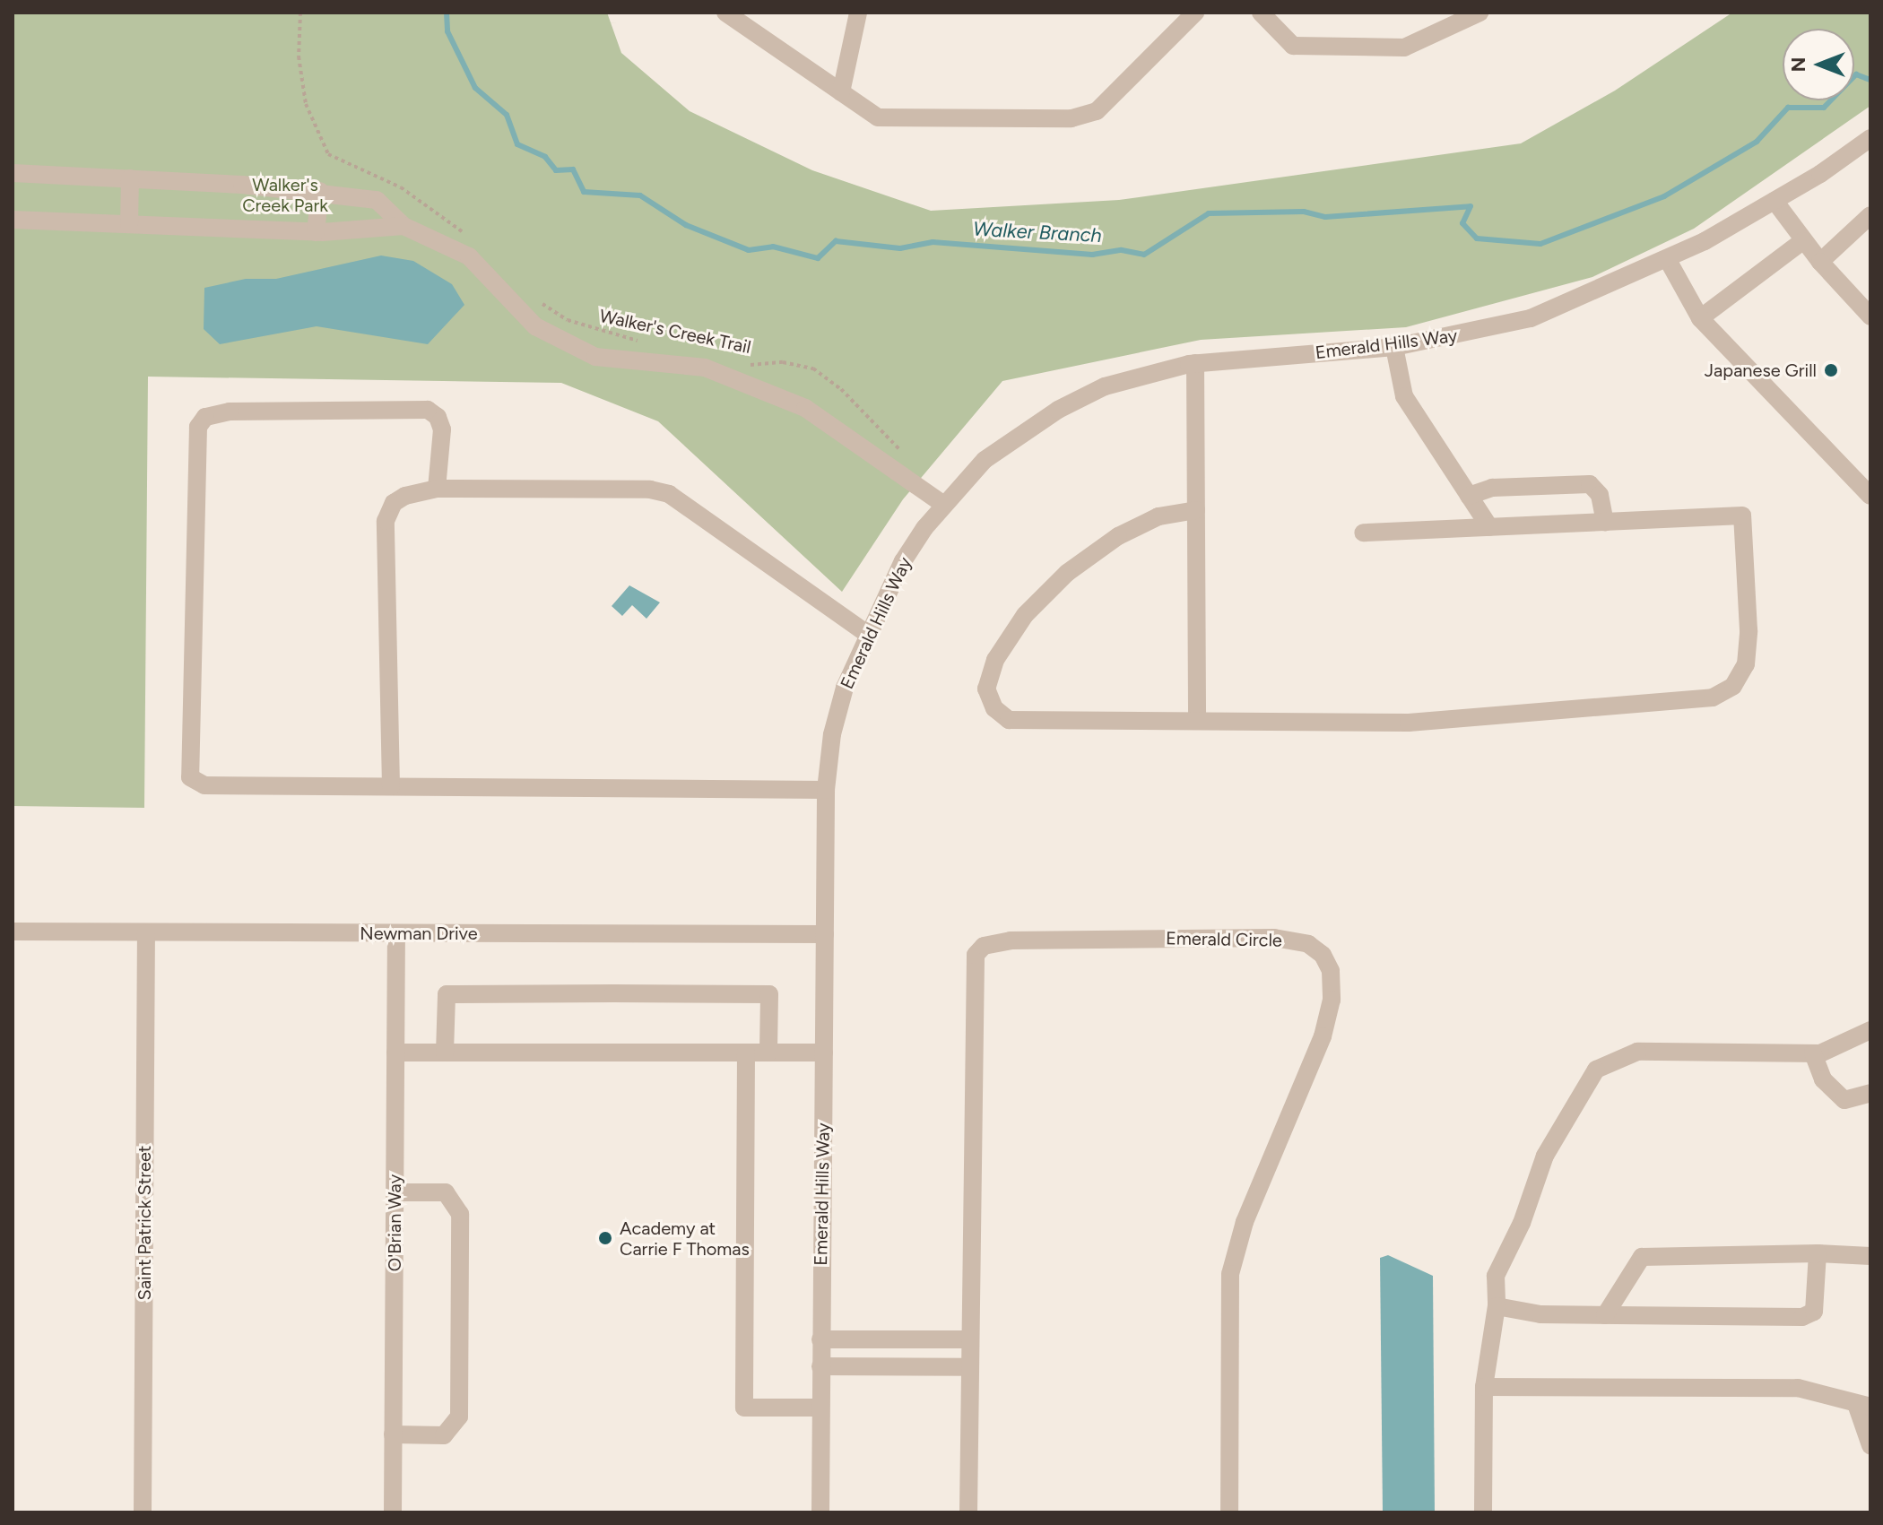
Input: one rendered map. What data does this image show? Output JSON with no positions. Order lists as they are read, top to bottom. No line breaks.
{"streets":{"street":["Emerald Hills Way","Newman Drive","Emerald Circle","Saint Patrick Street","O'Brian Way"],"path":["Walker's Creek Trail"]},"crossings":[["Emerald Hills Way","Newman Drive"],["Newman Drive","Saint Patrick Street"],["Newman Drive","O'Brian Way"]],"water":["Walker Branch"],"parks":["Walker's Creek Park"],"places":["Japanese Grill","Academy at Carrie F Thomas"],"north":"left"}
